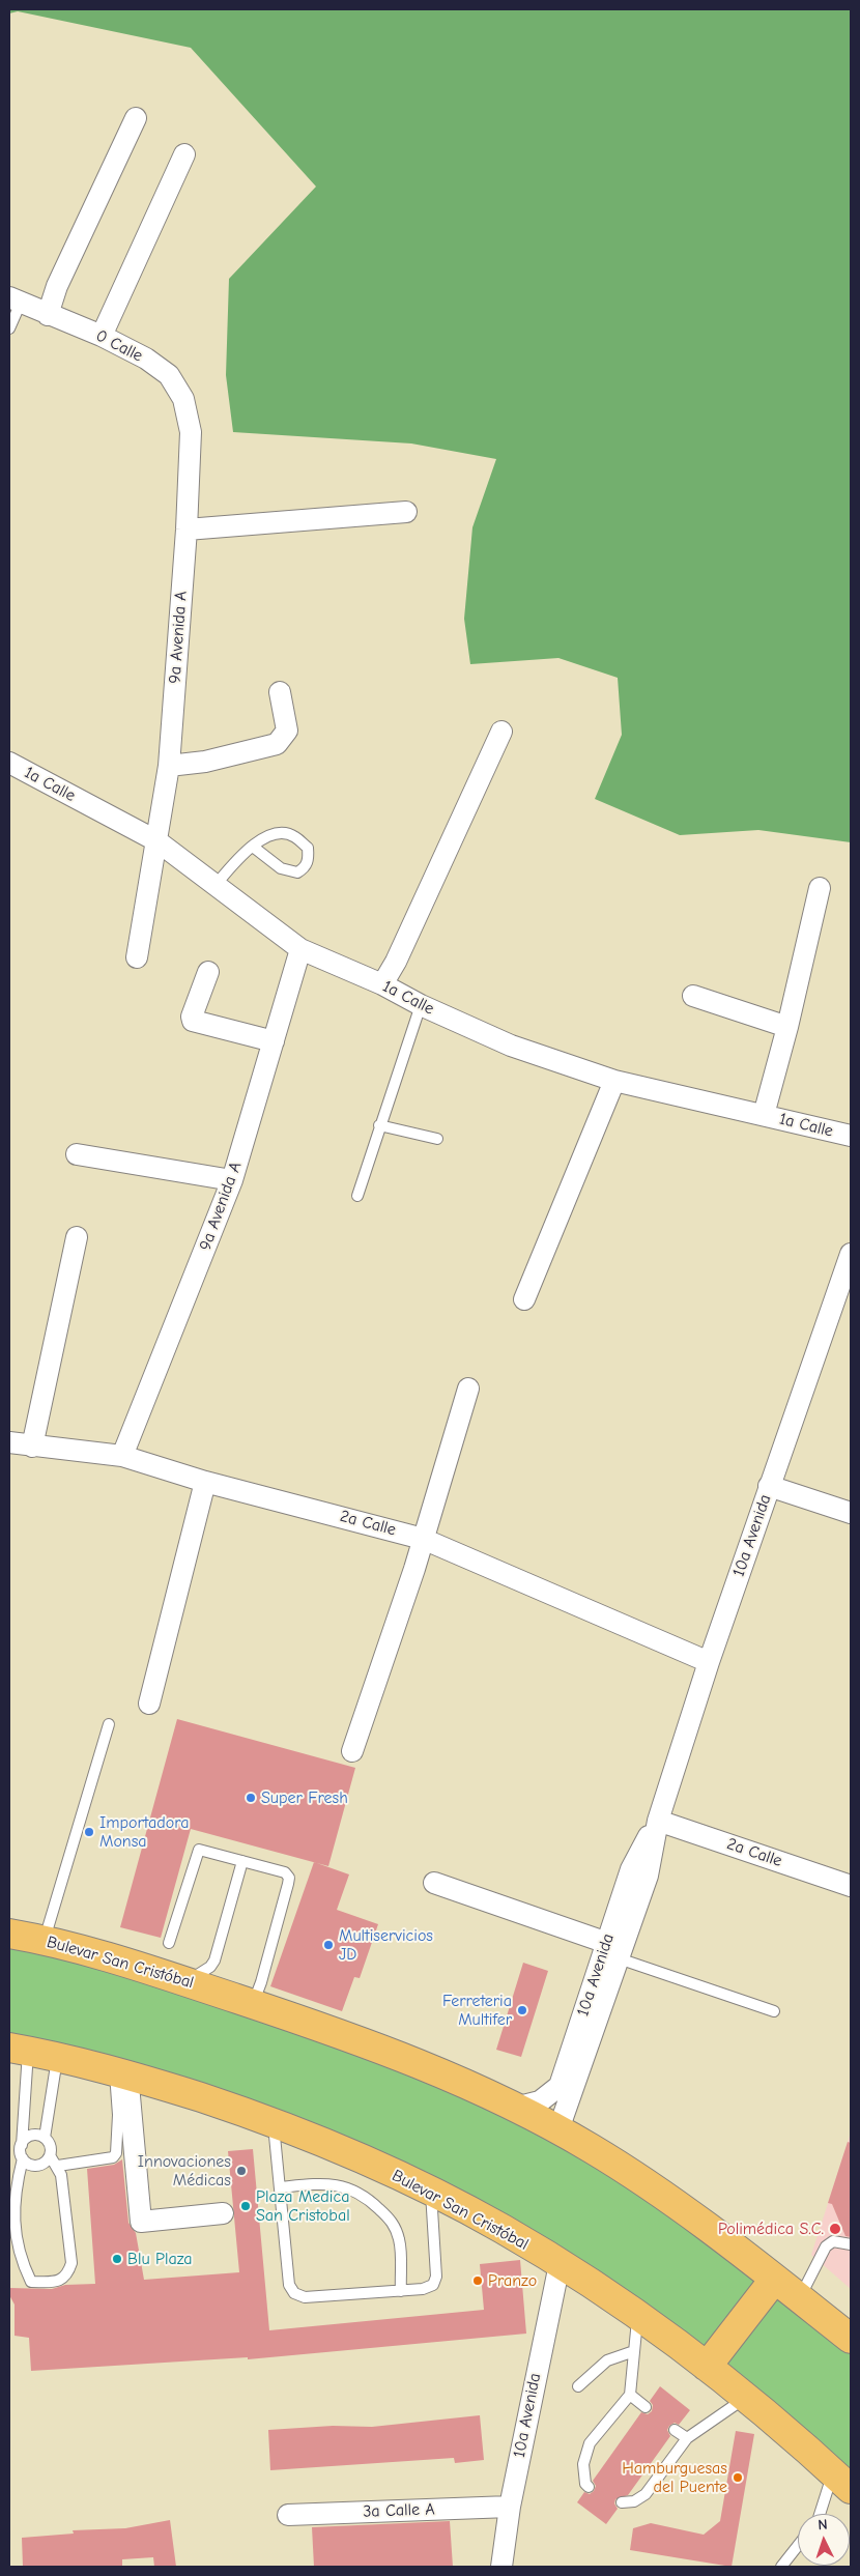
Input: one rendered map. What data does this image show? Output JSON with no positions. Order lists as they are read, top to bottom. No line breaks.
{"streets":{"main road":["Bulevar San Cristóbal"],"street":["0 Calle","9a Avenida A","1a Calle","2a Calle","10a Avenida","3a Calle A"]},"crossings":[["0 Calle","9a Avenida A"],["9a Avenida A","1a Calle"],["9a Avenida A","2a Calle"],["2a Calle","10a Avenida"],["10a Avenida","Bulevar San Cristóbal"],["10a Avenida","3a Calle A"]],"places":["Super Fresh","Importadora Monsa","Multiservicios JD","Ferreteria Multifer","Innovaciones Médicas","Plaza Medica San Cristobal","Polimédica S.C.","Blu Plaza","Pranzo","Hamburguesas del Puente"],"north":"top"}
